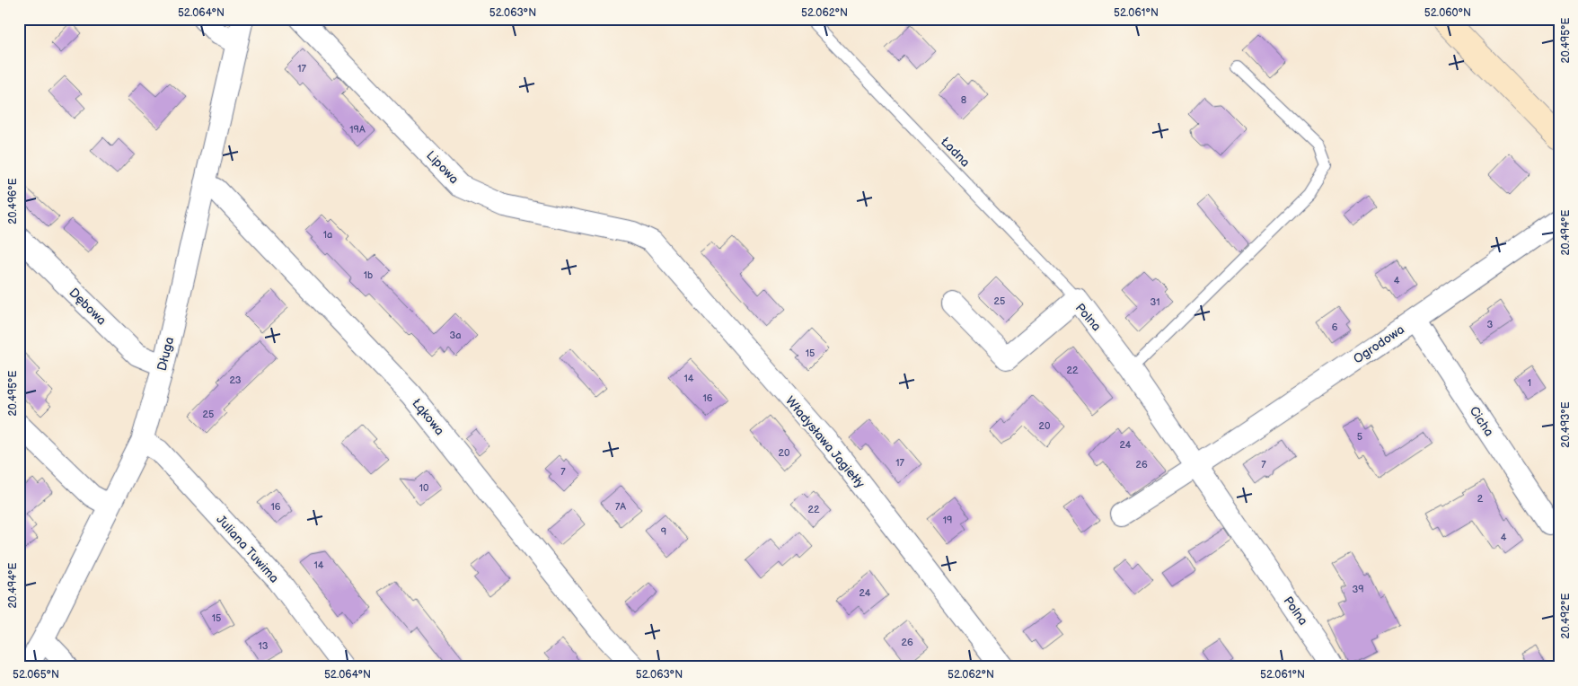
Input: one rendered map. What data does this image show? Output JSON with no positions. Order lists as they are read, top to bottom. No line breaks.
{"streets":{"street":["Lipowa","Dębowa","Polna","Ogrodowa","Długa","Łąkowa","Cicha","Władysława Jagiełły","Juliana Tuwima"],"lane":["Ładna"]},"crossings":[["Ładna","Polna"],["Lipowa","Władysława Jagiełły"],["Dębowa","Długa"],["Polna","Ogrodowa"],["Ogrodowa","Cicha"],["Długa","Łąkowa"],["Długa","Juliana Tuwima"]],"house_numbers":["17","8","19A","1a","1b","4","25","31","3","6","3a","15","22","14","23","1","16","25","20","5","24","20","17","26","7","7","10","2","16","7A","22","19","9","4","14","39","24","15","26","13"],"coordinates":["52.064°N","52.063°N","52.062°N","52.061°N","52.060°N","20.495°E","20.496°E","20.494°E","20.493°E","20.492°E","52.065°N"]}
